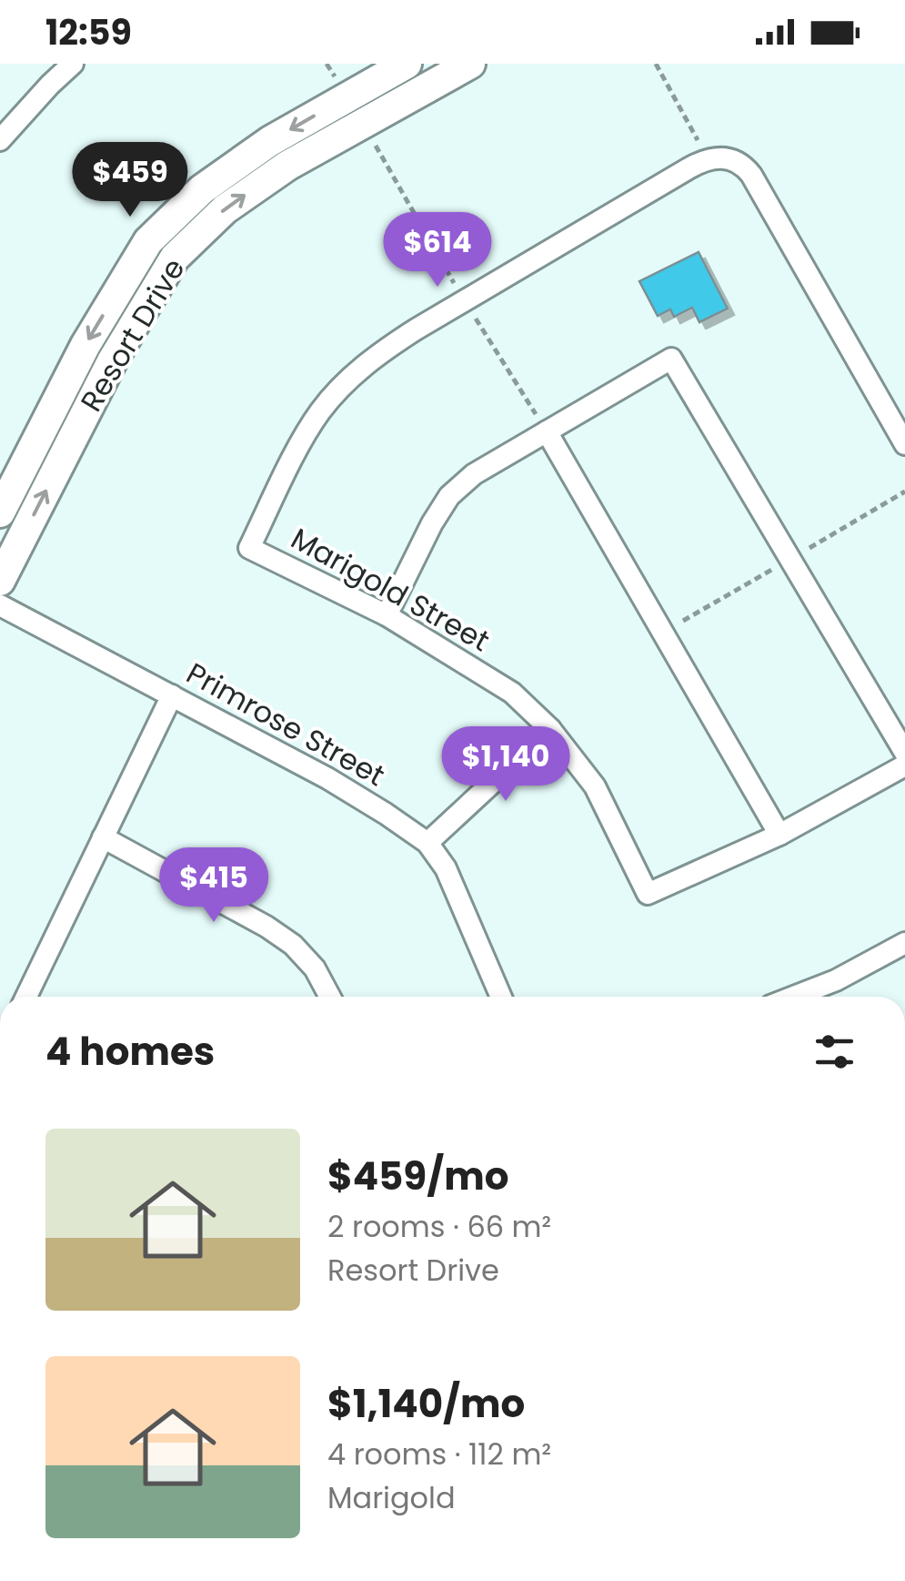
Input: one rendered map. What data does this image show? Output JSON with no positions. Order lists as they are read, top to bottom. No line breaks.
{"streets":{"street":["Resort Drive","Marigold Street","Primrose Street"]},"page":{"status":"12:59","price":["$459","$614","$1,140","$415"],"heading":"4 homes","list":[{"name":"$459/mo","note":"2 rooms · 66 m² · Resort Drive"},{"name":"$1,140/mo","note":"4 rooms · 112 m² · Marigold"}]}}
